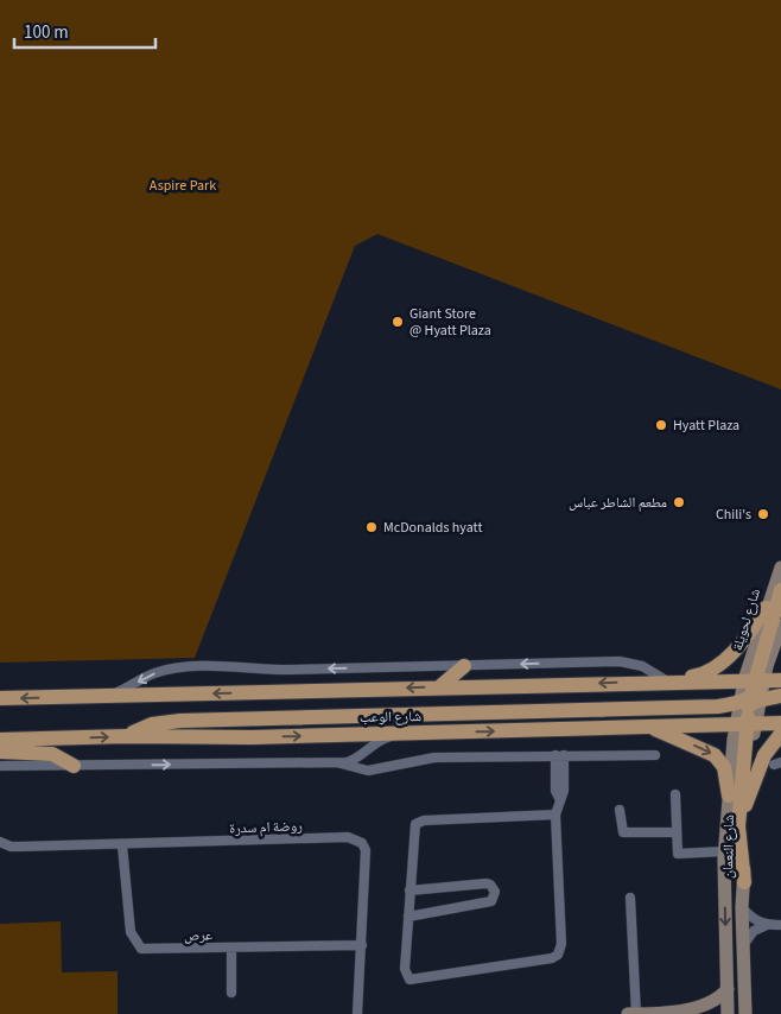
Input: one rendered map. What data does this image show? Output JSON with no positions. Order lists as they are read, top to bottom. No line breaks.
{"streets":{"main road":["شارع الوعب"],"street":["شارع لحويلة","روضة ام سدرة","شارع النعمان","عرص"]},"crossings":[["شارع لحويلة","شارع الوعب"],["شارع الوعب","شارع النعمان"],["روضة ام سدرة","عرص"]],"parks":["Aspire Park"],"places":["Giant Store @ Hyatt Plaza","Hyatt Plaza","مطعم الشاطر عباس","Chili's","McDonalds hyatt"],"scale_bar":"100 m"}
